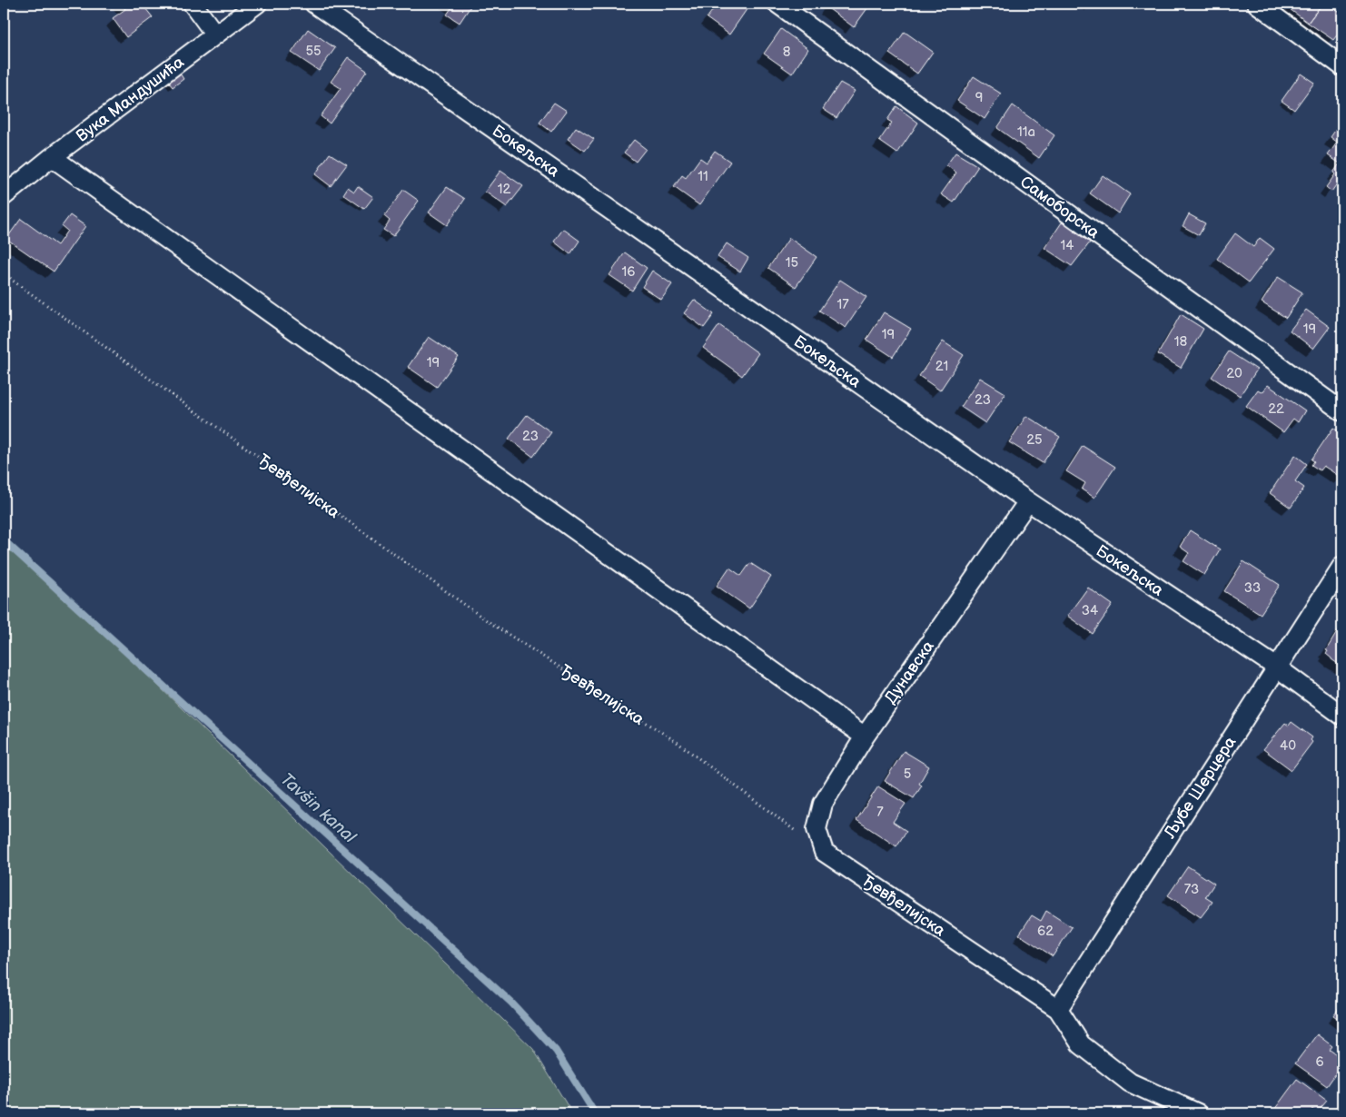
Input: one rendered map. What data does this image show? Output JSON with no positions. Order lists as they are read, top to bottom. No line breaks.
{"streets":{"street":["Вука Мандушића","Бокељска","Самоборска","Ђевђелијска","Дунавска","Љубе Шерцера"]},"crossings":[["Бокељска","Дунавска"],["Бокељска","Љубе Шерцера"],["Ђевђелијска","Дунавска"],["Ђевђелијска","Љубе Шерцера"]],"water":["Tavšin kanal"],"house_numbers":["55","8","9","11a","11","12","14","15","16","17","19","19","18","19","21","20","23","22","23","25","33","34","40","5","7","73","62","6"]}
